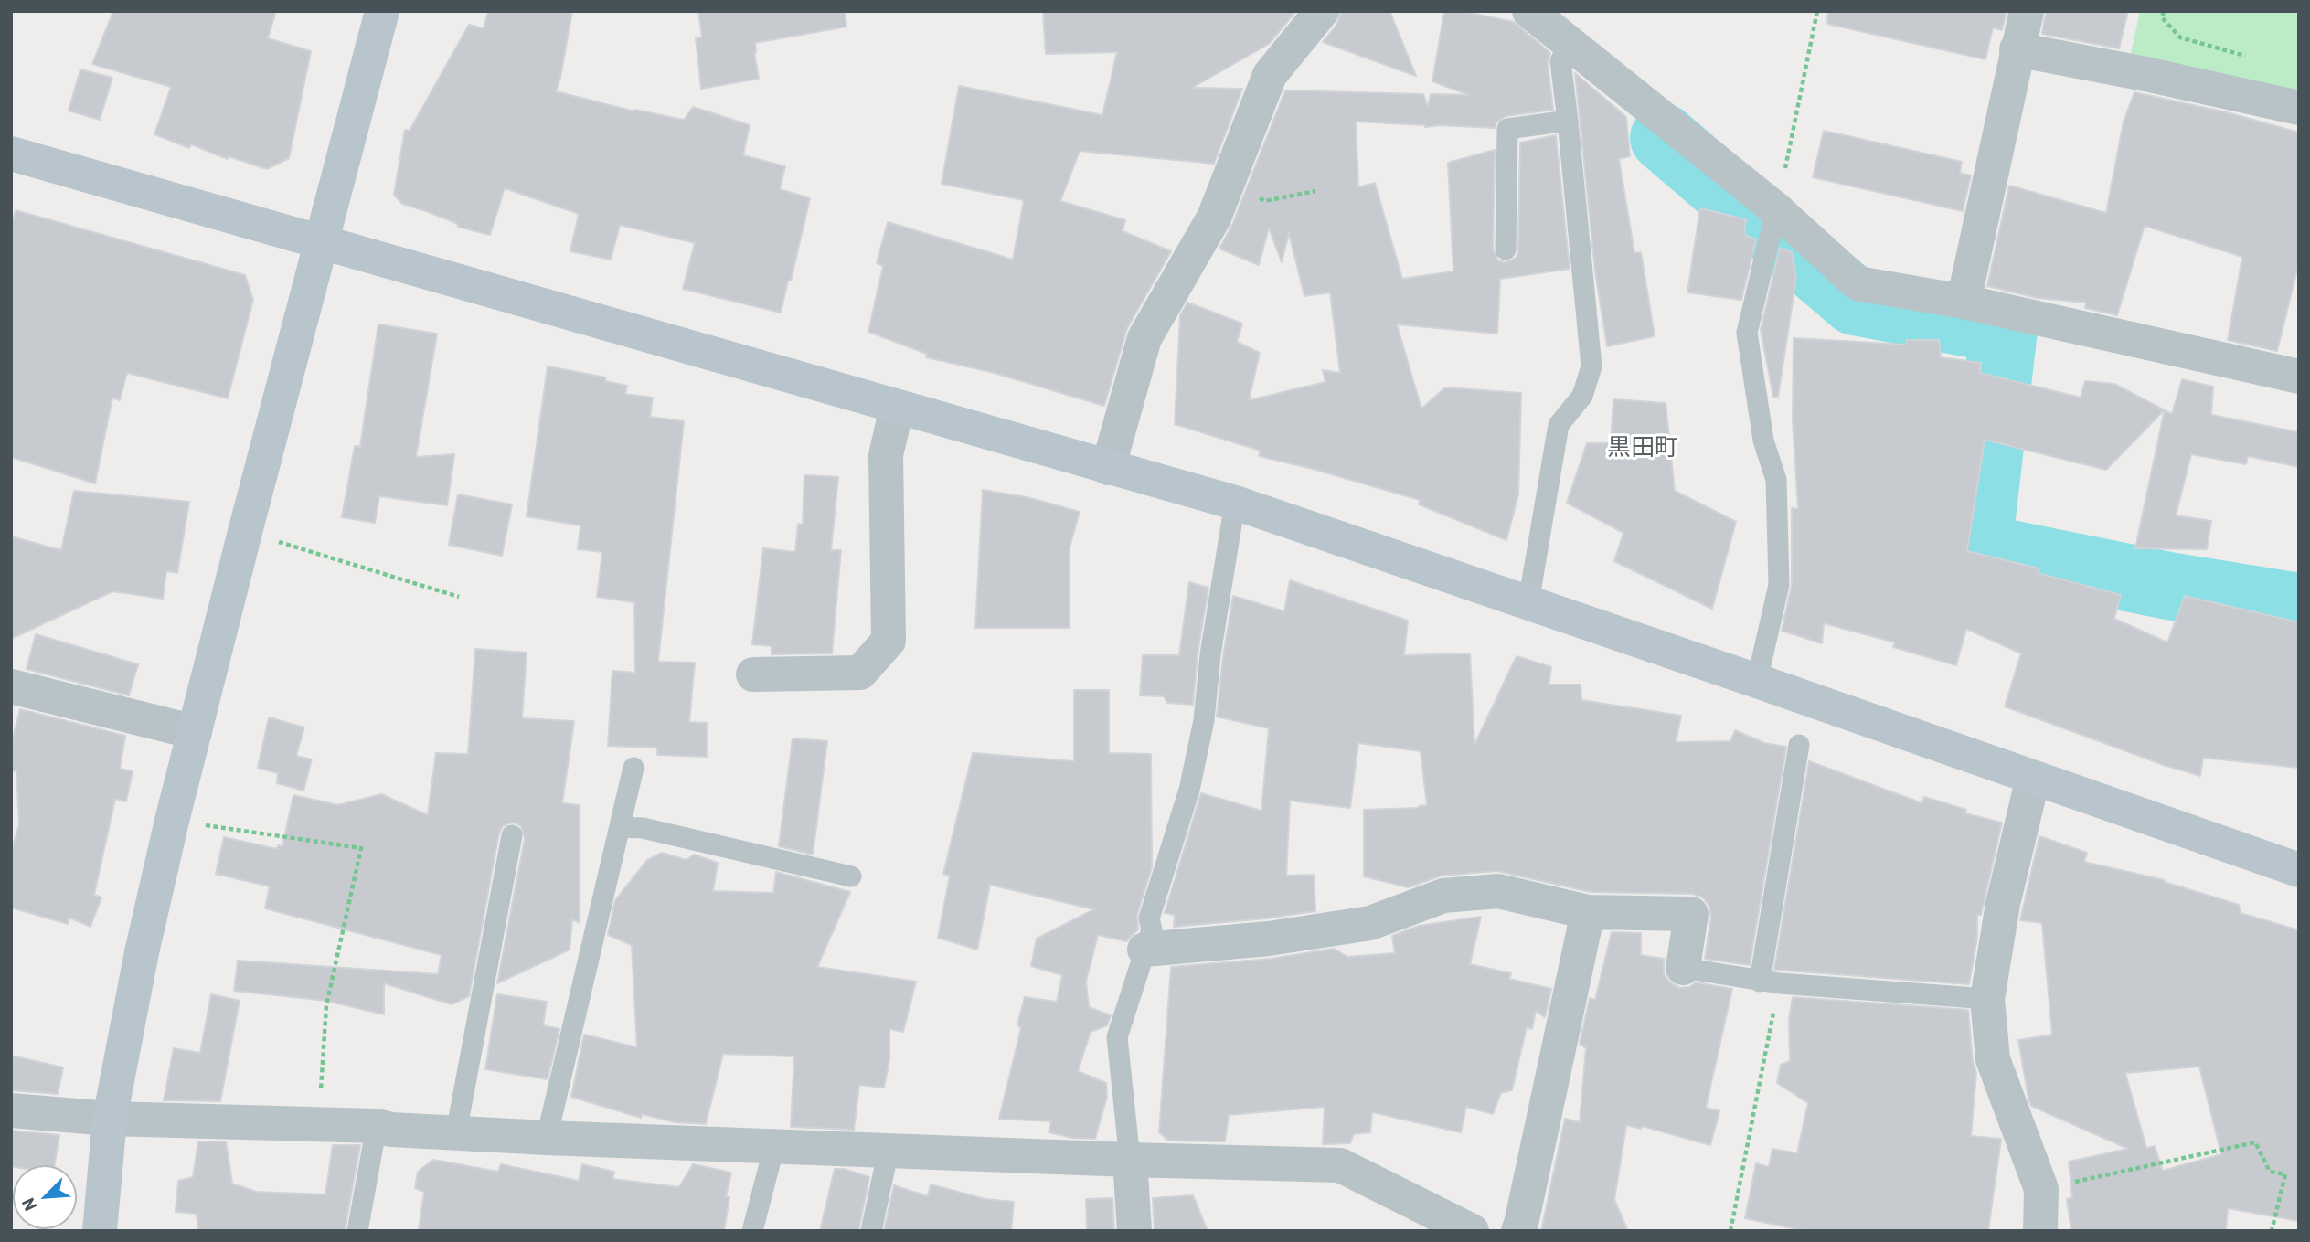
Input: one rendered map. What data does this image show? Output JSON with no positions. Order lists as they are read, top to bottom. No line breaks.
{"districts":["黒田町"],"north":"bottom left"}
